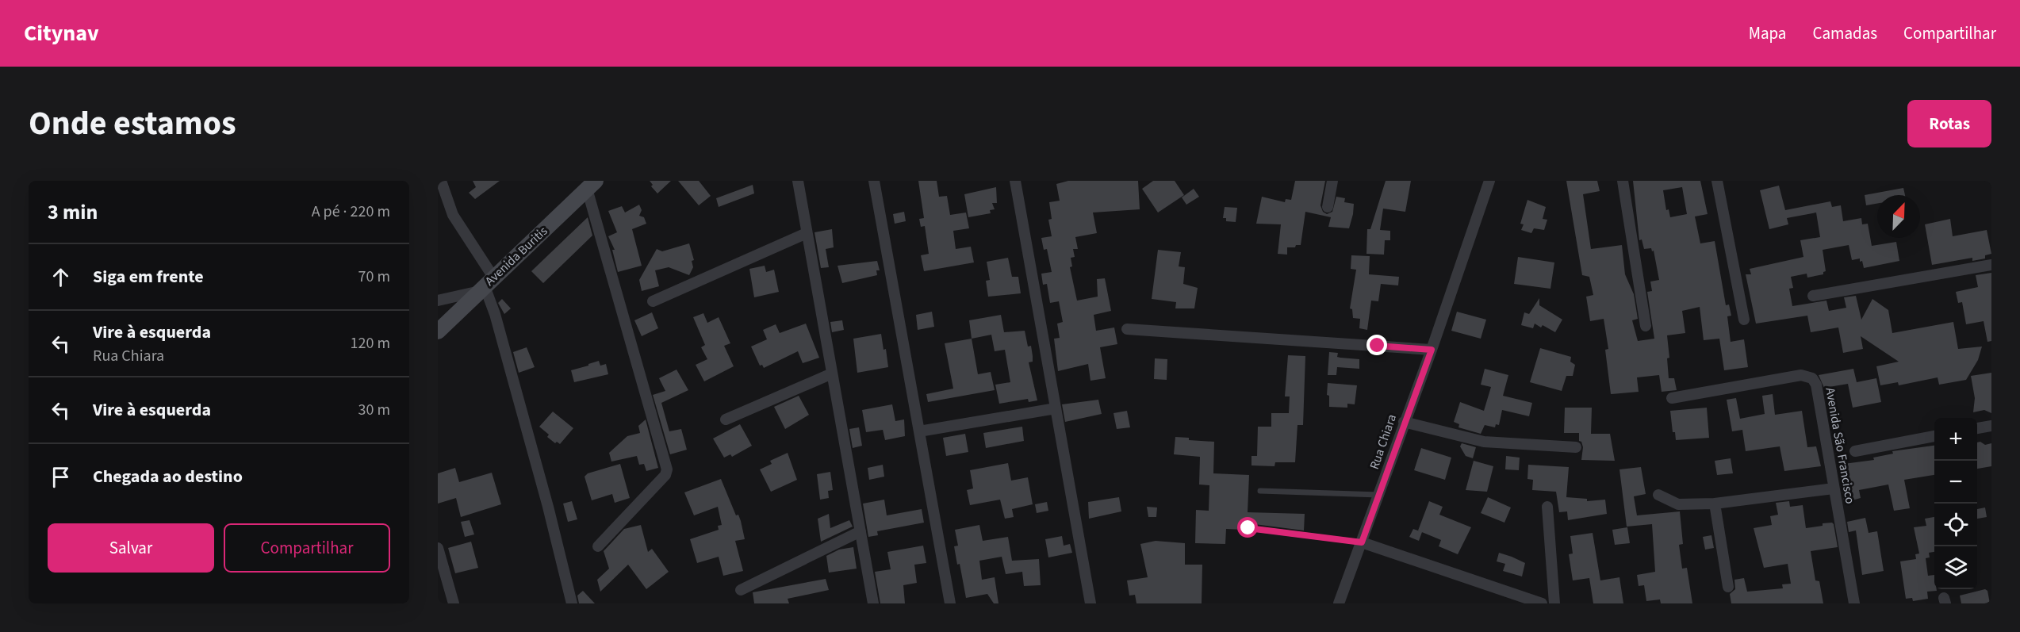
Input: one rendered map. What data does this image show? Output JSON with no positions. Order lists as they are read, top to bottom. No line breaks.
{"streets":{"street":["Avenida Buritis","Rua Chiara","Avenida São Francisco"]},"north":"top right","page":{"header":"Citynav","nav":["Mapa","Camadas","Compartilhar"],"title":"Onde estamos","buttons":["Rotas",["Salvar","Compartilhar"]],"heading":["3 min","A pé · 220 m"],"list":[["Siga em frente","70 m"],["Vire à esquerda","Rua Chiara","120 m"],["Vire à esquerda","30 m"],"Chegada ao destino"],"map_buttons":["+","−"]}}
